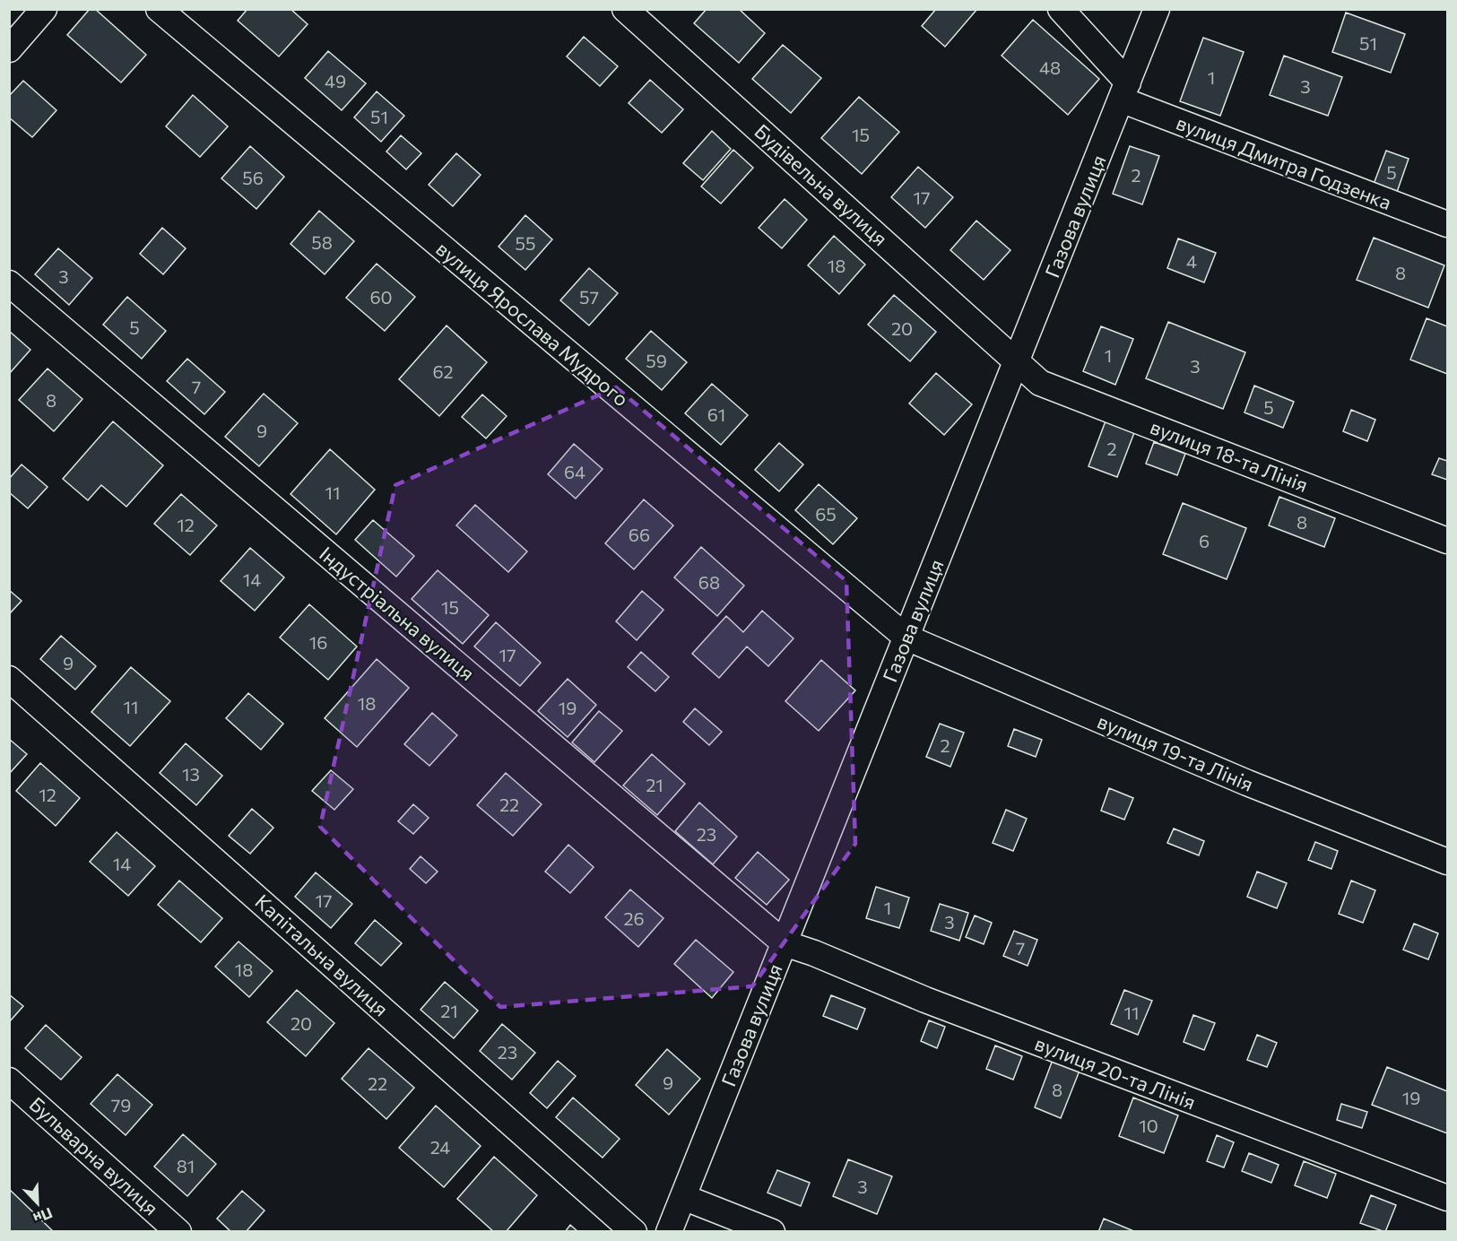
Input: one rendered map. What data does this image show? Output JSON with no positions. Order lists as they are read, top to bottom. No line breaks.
{"streets":{"street":["вулиця Дмитра Годзенка","Будівельна вулиця","Газова вулиця","вулиця Ярослава Мудрого","вулиця 18-та Лінія","Індустріальна вулиця","вулиця 19-та Лінія","Капітальна вулиця","вулиця 20-та Лінія","Бульварна вулиця"]},"crossings":[["вулиця Дмитра Годзенка","Газова вулиця"],["Будівельна вулиця","Газова вулиця"],["Будівельна вулиця","вулиця 18-та Лінія"],["Газова вулиця","вулиця Ярослава Мудрого"],["Газова вулиця","вулиця 18-та Лінія"],["Газова вулиця","Індустріальна вулиця"],["Газова вулиця","вулиця 19-та Лінія"],["Газова вулиця","вулиця 20-та Лінія"],["вулиця Ярослава Мудрого","вулиця 19-та Лінія"],["Індустріальна вулиця","вулиця 20-та Лінія"]],"house_numbers":["51","48","1","49","3","51","15","5","2","56","17","58","55","4","18","8","3","60","57","5","20","1","59","3","62","7","8","5","61","9","2","64","11","65","8","12","66","6","14","68","15","16","17","9","18","11","19","2","13","21","12","22","23","14","17","1","26","3","7","18","21","11","20","23","9","22","8","19","79","10","24","81","3"],"north":"bottom right"}
